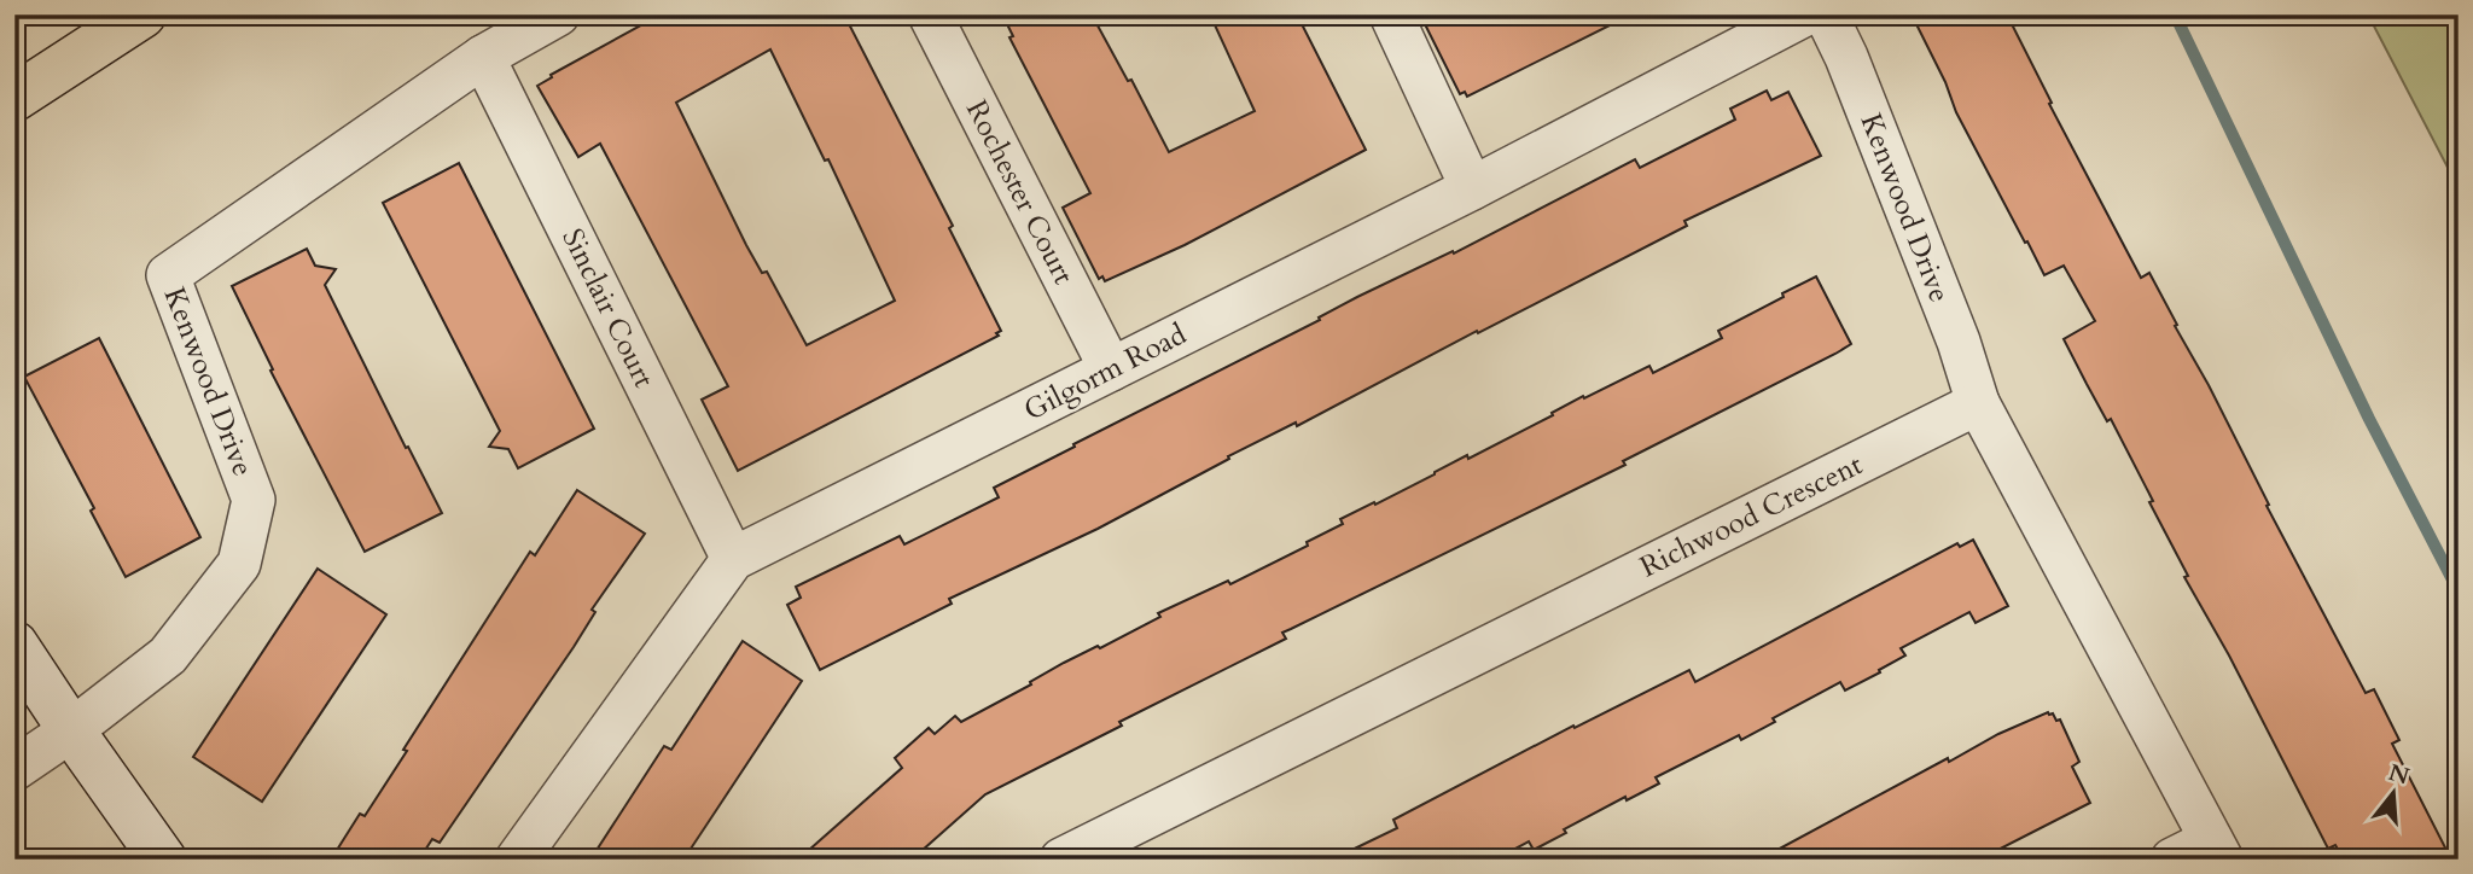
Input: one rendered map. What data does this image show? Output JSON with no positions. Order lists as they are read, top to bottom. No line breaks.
{"streets":{"street":["Rochester Court","Kenwood Drive","Sinclair Court","Gilgorm Road","Richwood Crescent"]},"crossings":[["Rochester Court","Gilgorm Road"],["Kenwood Drive","Sinclair Court"],["Kenwood Drive","Richwood Crescent"],["Sinclair Court","Gilgorm Road"]],"north":"top"}
